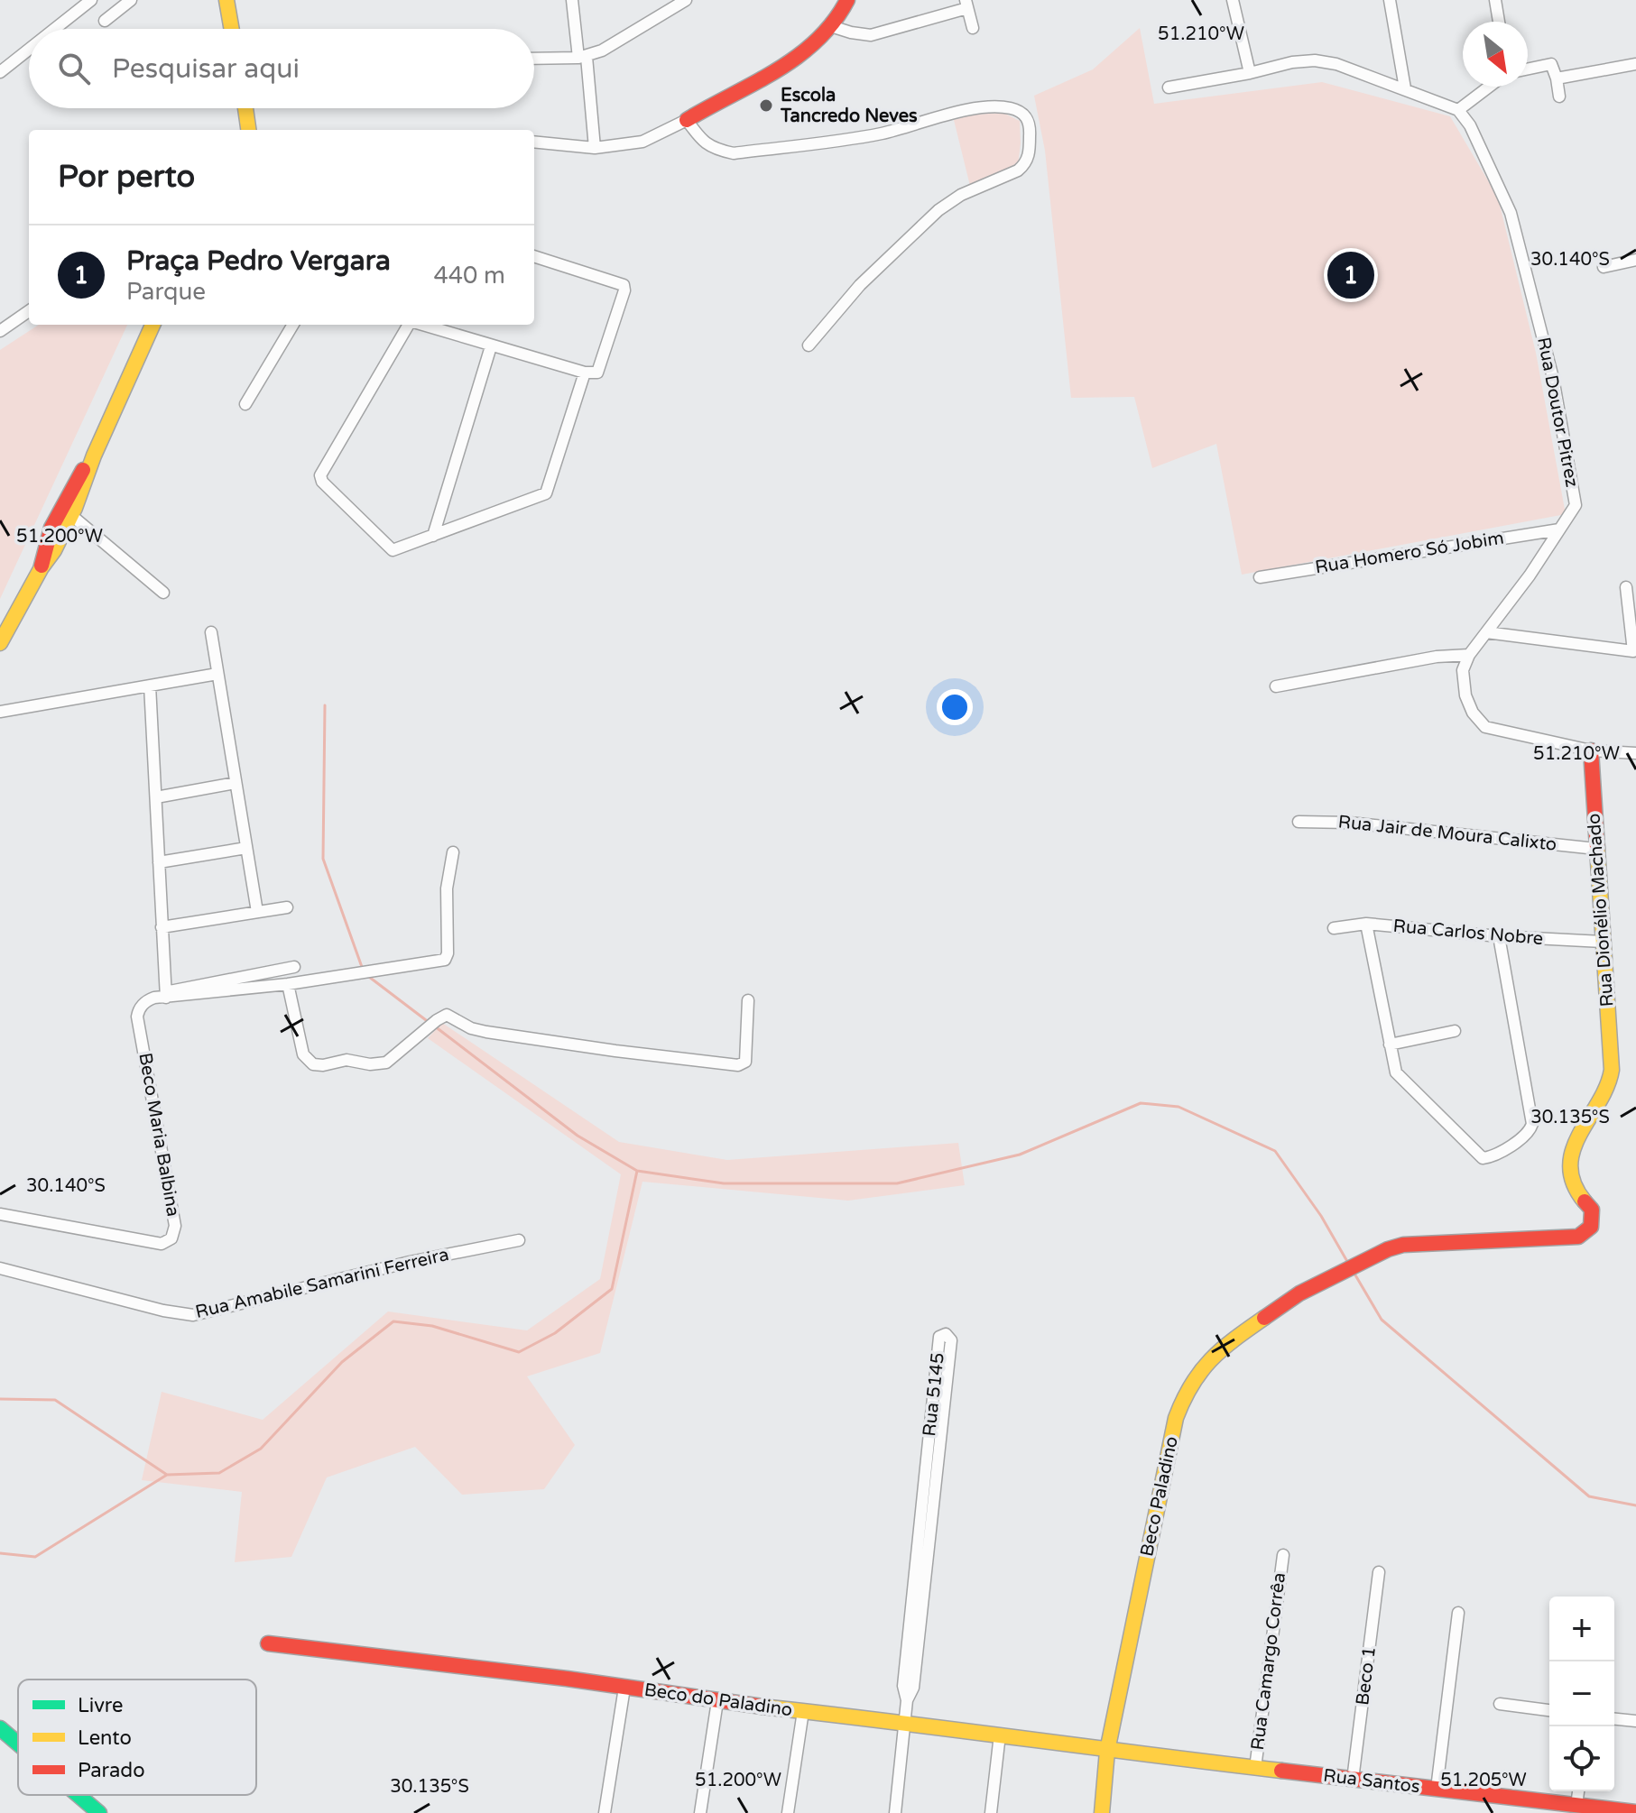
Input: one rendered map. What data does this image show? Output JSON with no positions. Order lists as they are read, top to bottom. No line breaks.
{"streets":{"street":["Rua Doutor Pitrez","Rua Homero Só Jobim","Rua Jair de Moura Calixto","Rua Dionélio Machado","Rua Carlos Nobre","Beco Maria Balbina","Rua Amabile Samarini Ferreira","Rua 5145","Beco Paladino","Rua Camargo Corrêa","Beco 1","Beco do Paladino","Rua Santos"]},"crossings":[["Rua Doutor Pitrez","Rua Homero Só Jobim"],["Rua Jair de Moura Calixto","Rua Dionélio Machado"],["Rua Dionélio Machado","Rua Carlos Nobre"],["Rua Dionélio Machado","Beco Paladino"],["Rua 5145","Beco do Paladino"],["Beco Paladino","Beco do Paladino"],["Beco Paladino","Rua Santos"],["Rua Camargo Corrêa","Rua Santos"],["Beco 1","Rua Santos"],["Beco do Paladino","Rua Santos"]],"places":["Escola Tancredo Neves"],"legend":["Livre","Lento","Parado"],"north":"bottom right","page":{"search":"Pesquisar aqui","heading":"Por perto","list":[{"mark":"1","name":"Praça Pedro Vergara","note":"Parque","value":"440 m"}],"pins":"1","map_buttons":["+","−"]},"coordinates":["51.210°W","30.140°S","51.200°W","30.135°S","51.205°W"]}
